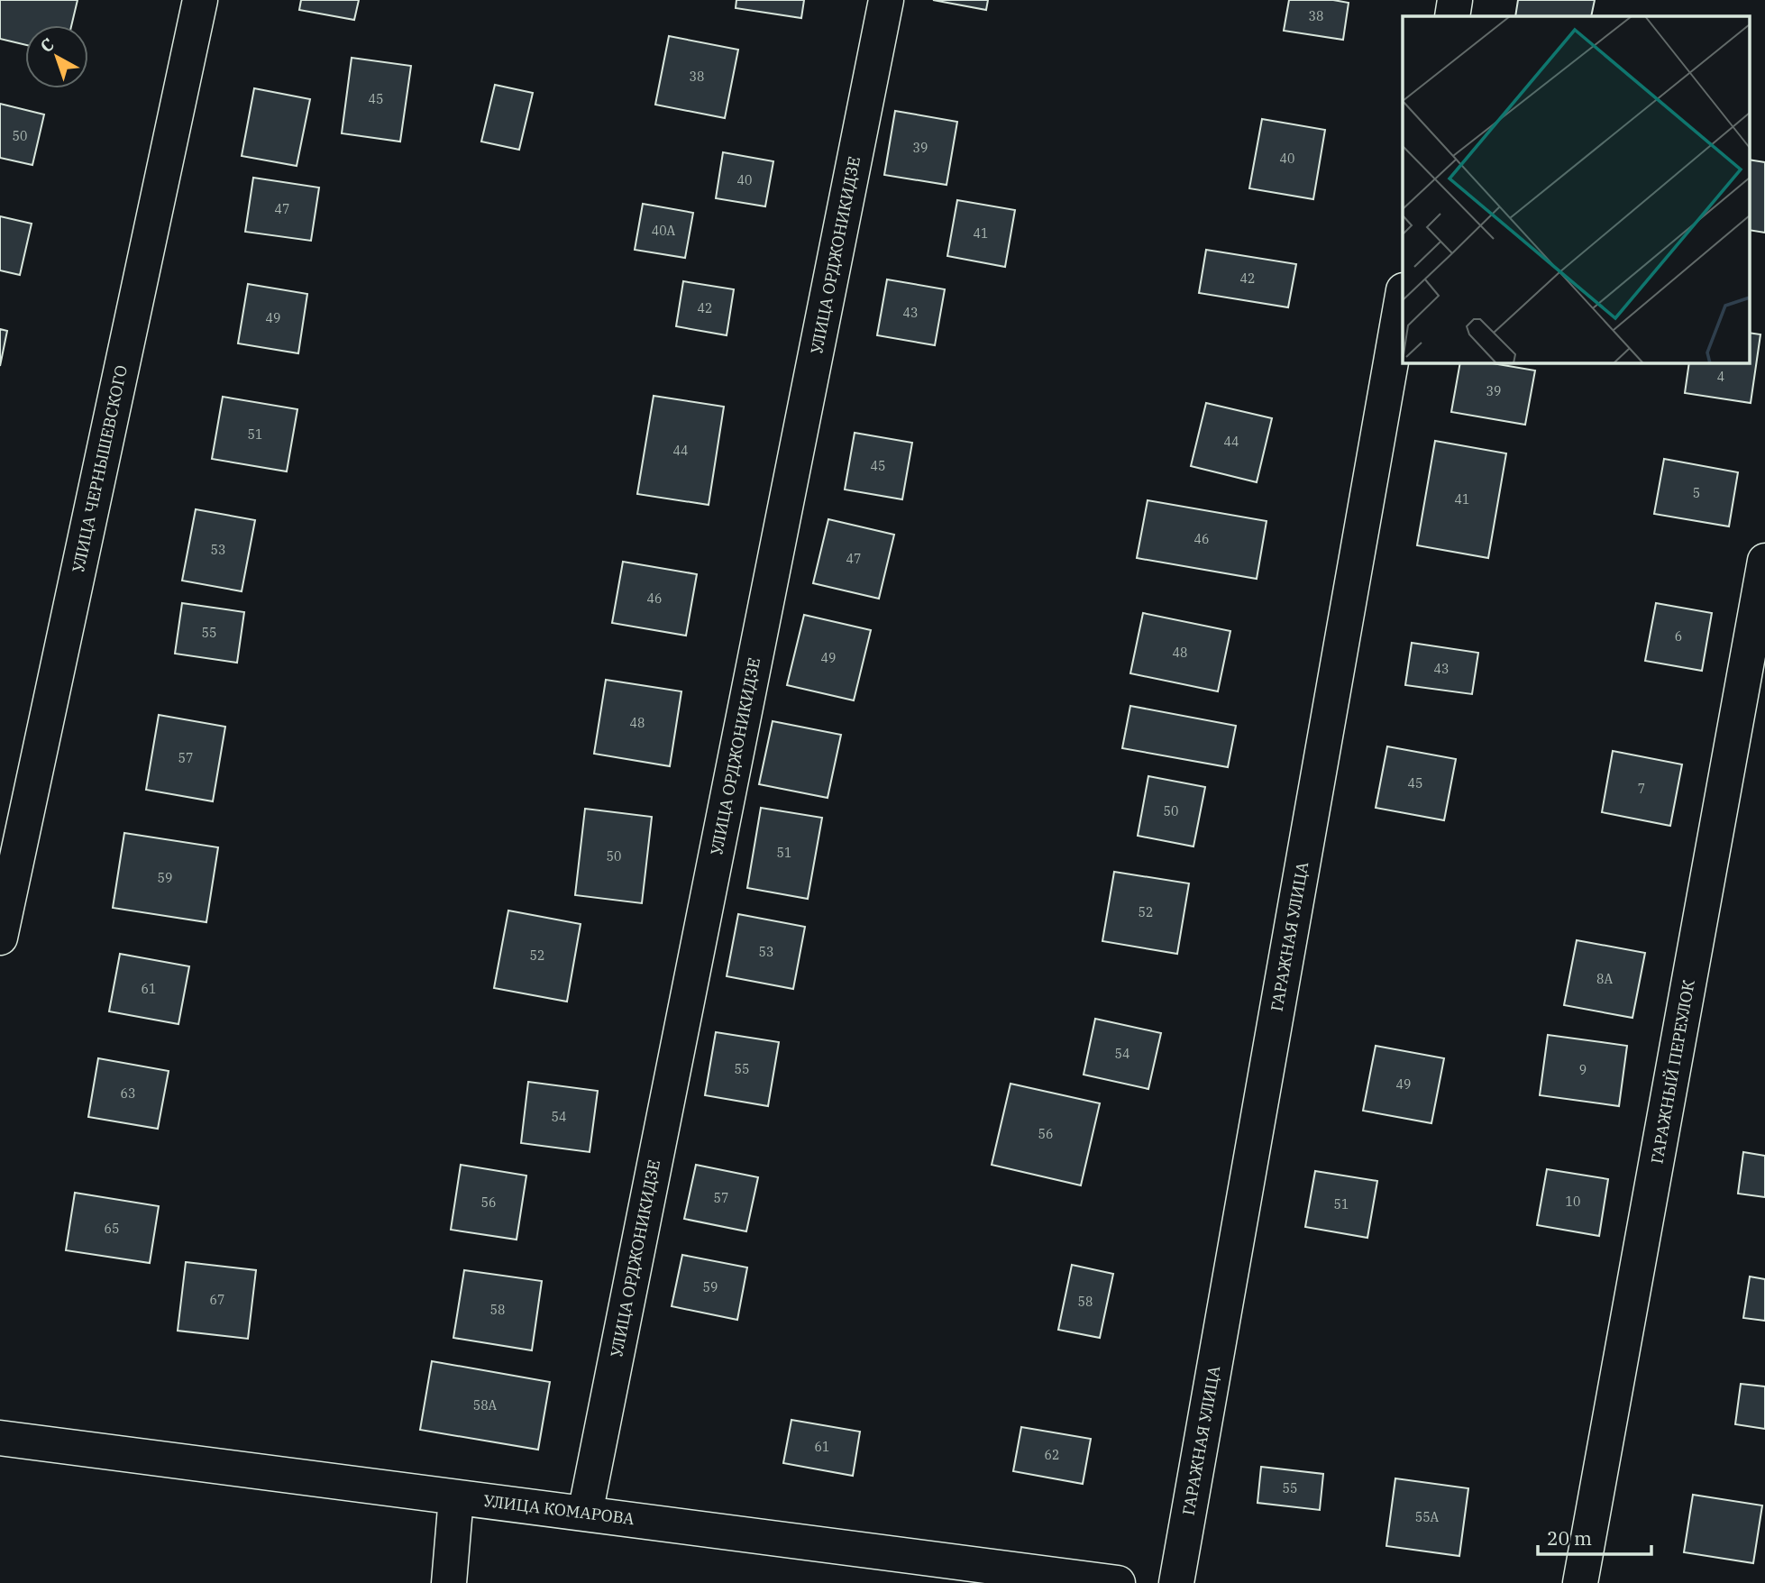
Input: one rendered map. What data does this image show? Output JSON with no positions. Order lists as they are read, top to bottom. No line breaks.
{"streets":{"street":["УЛИЦА ОРДЖОНИКИДЗЕ","УЛИЦА ЧЕРНЫШЕВСКОГО","ГАРАЖНАЯ УЛИЦА","ГАРАЖНЫЙ ПЕРЕУЛОК","УЛИЦА КОМАРОВА"]},"crossings":[["УЛИЦА ОРДЖОНИКИДЗЕ","УЛИЦА КОМАРОВА"]],"house_numbers":["38","38","45","50","39","40","40","47","40А","41","42","42","43","49","4","39","51","44","44","45","5","41","46","53","47","46","55","6","48","49","43","48","57","45","7","50","51","50","59","52","53","52","8А","61","54","55","9","49","63","54","56","57","10","56","51","65","59","67","58","58","58А","61","62","55","55А"],"scale_bar":"20 m","north":"top left"}
